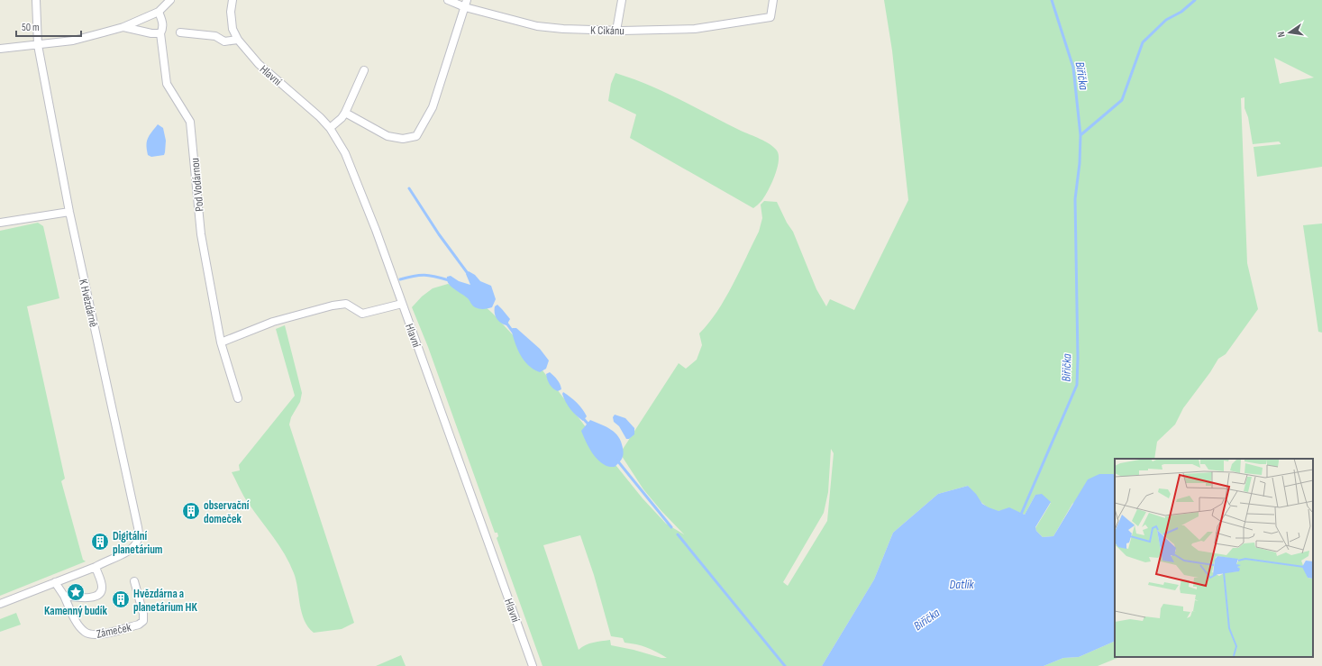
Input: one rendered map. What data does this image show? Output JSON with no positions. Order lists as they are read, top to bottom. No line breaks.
{"streets":{"street":["K Cikánu","Hlavní","Pod Vodárnou","K Hvězdárně","Zámeček"]},"crossings":[["K Hvězdárně","Zámeček"]],"water":["Biřička","Datlík"],"places":{"building":["observační domeček","Digitální planetárium","Hvězdárna a planetárium HK"],"place":["Kamenný budík"]},"scale_bar":"50 m","north":"left"}
